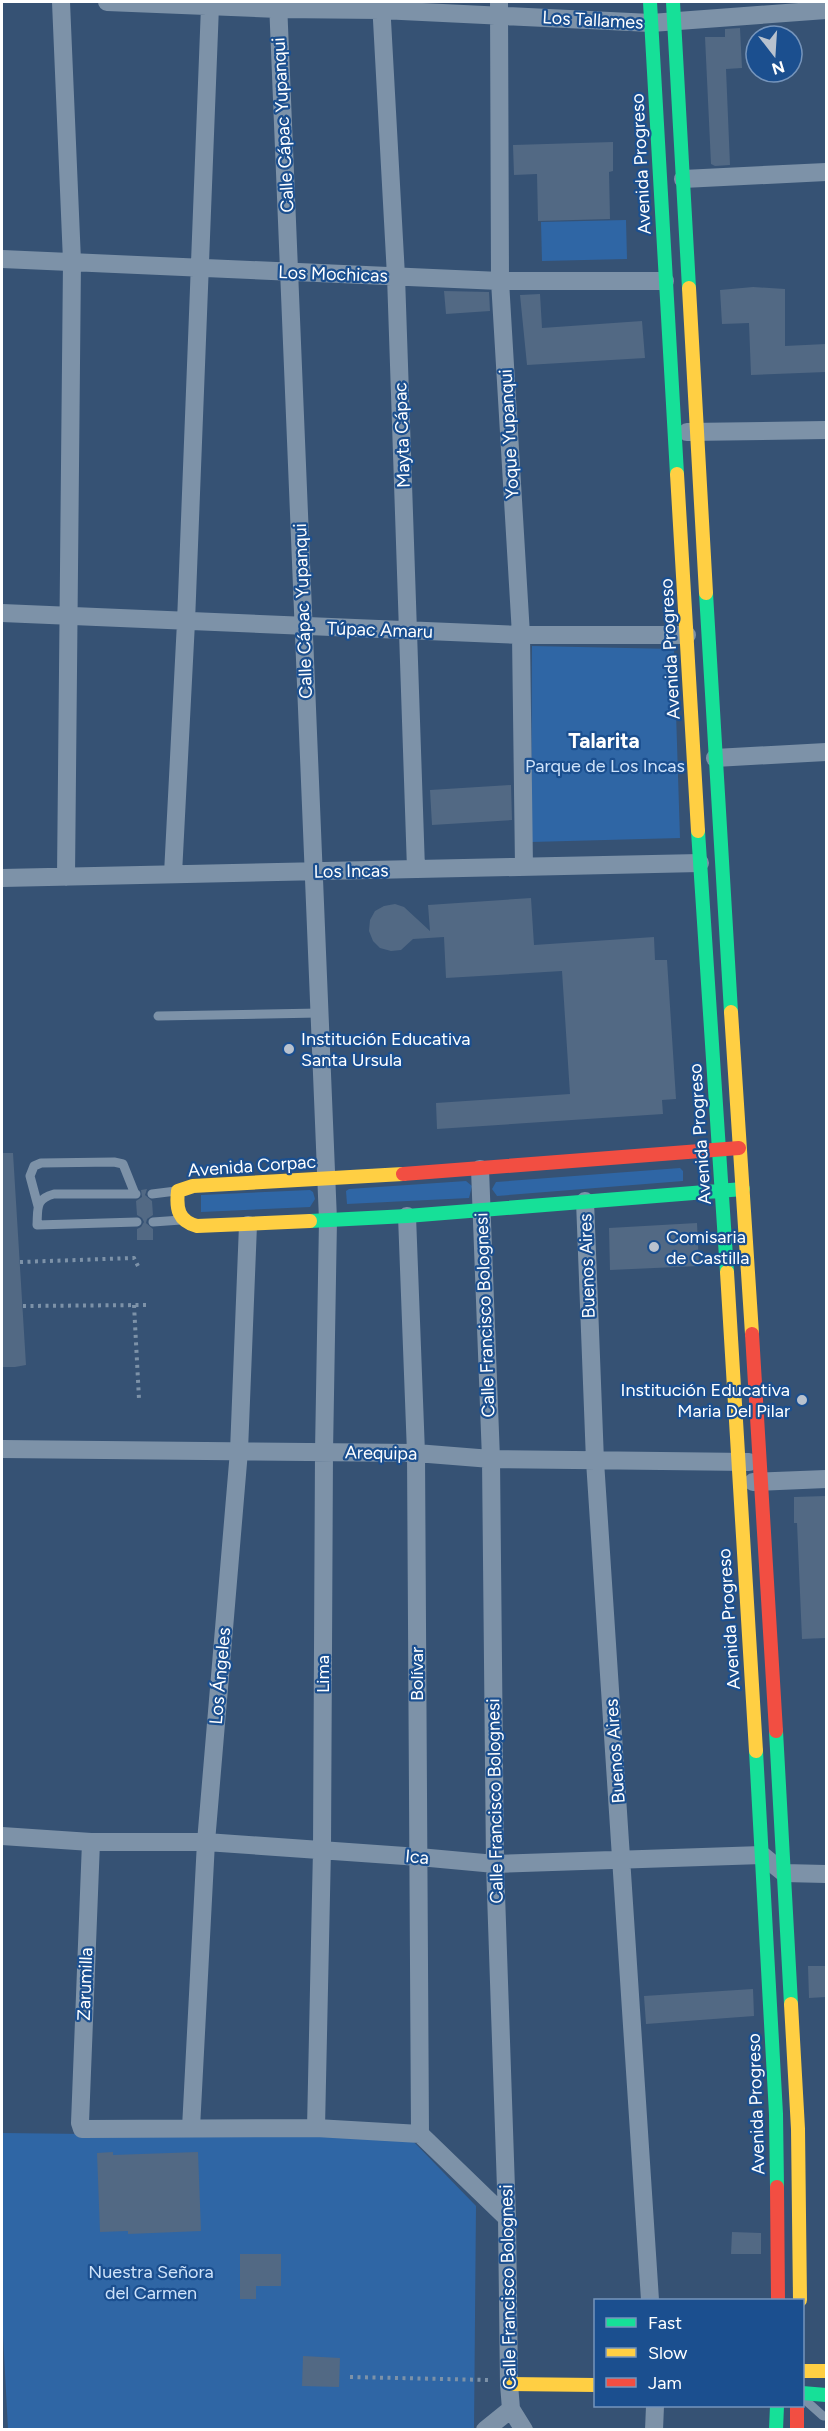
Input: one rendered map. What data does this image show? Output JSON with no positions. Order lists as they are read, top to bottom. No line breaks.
{"streets":{"main road":["Avenida Progreso","Avenida Corpac"],"street":["Los Tallames","Calle Cápac Yupanqui","Los Mochicas","Yoque Yupanqui","Mayta Cápac","Túpac Amaru","Los Incas","Buenos Aires","Calle Francisco Bolognesi","Arequipa","Lima","Bolívar","Los Ángeles","Ica","Zarumilla"]},"crossings":[["Los Tallames","Calle Cápac Yupanqui"],["Los Tallames","Avenida Progreso"],["Los Tallames","Yoque Yupanqui"],["Los Tallames","Mayta Cápac"],["Calle Cápac Yupanqui","Los Mochicas"],["Calle Cápac Yupanqui","Túpac Amaru"],["Calle Cápac Yupanqui","Los Incas"],["Calle Cápac Yupanqui","Avenida Corpac"],["Calle Cápac Yupanqui","Lima"],["Avenida Progreso","Los Mochicas"],["Avenida Progreso","Túpac Amaru"],["Avenida Progreso","Los Incas"],["Avenida Progreso","Avenida Corpac"],["Avenida Progreso","Arequipa"],["Avenida Progreso","Ica"],["Los Mochicas","Yoque Yupanqui"],["Los Mochicas","Mayta Cápac"],["Yoque Yupanqui","Túpac Amaru"],["Yoque Yupanqui","Los Incas"],["Mayta Cápac","Túpac Amaru"],["Mayta Cápac","Los Incas"],["Avenida Corpac","Calle Francisco Bolognesi"],["Buenos Aires","Arequipa"],["Buenos Aires","Ica"],["Calle Francisco Bolognesi","Arequipa"],["Calle Francisco Bolognesi","Ica"],["Arequipa","Lima"],["Arequipa","Bolívar"],["Arequipa","Los Ángeles"],["Lima","Ica"],["Bolívar","Ica"],["Los Ángeles","Ica"],["Los Ángeles","Zarumilla"],["Ica","Zarumilla"]],"districts":["Talarita"],"parks":["Parque de Los Incas","Nuestra Señora del Carmen"],"places":["Institución Educativa Santa Ursula","Comisaria de Castilla","Institución Educativa Maria Del Pilar"],"legend":["Fast","Slow","Jam"],"north":"bottom"}
